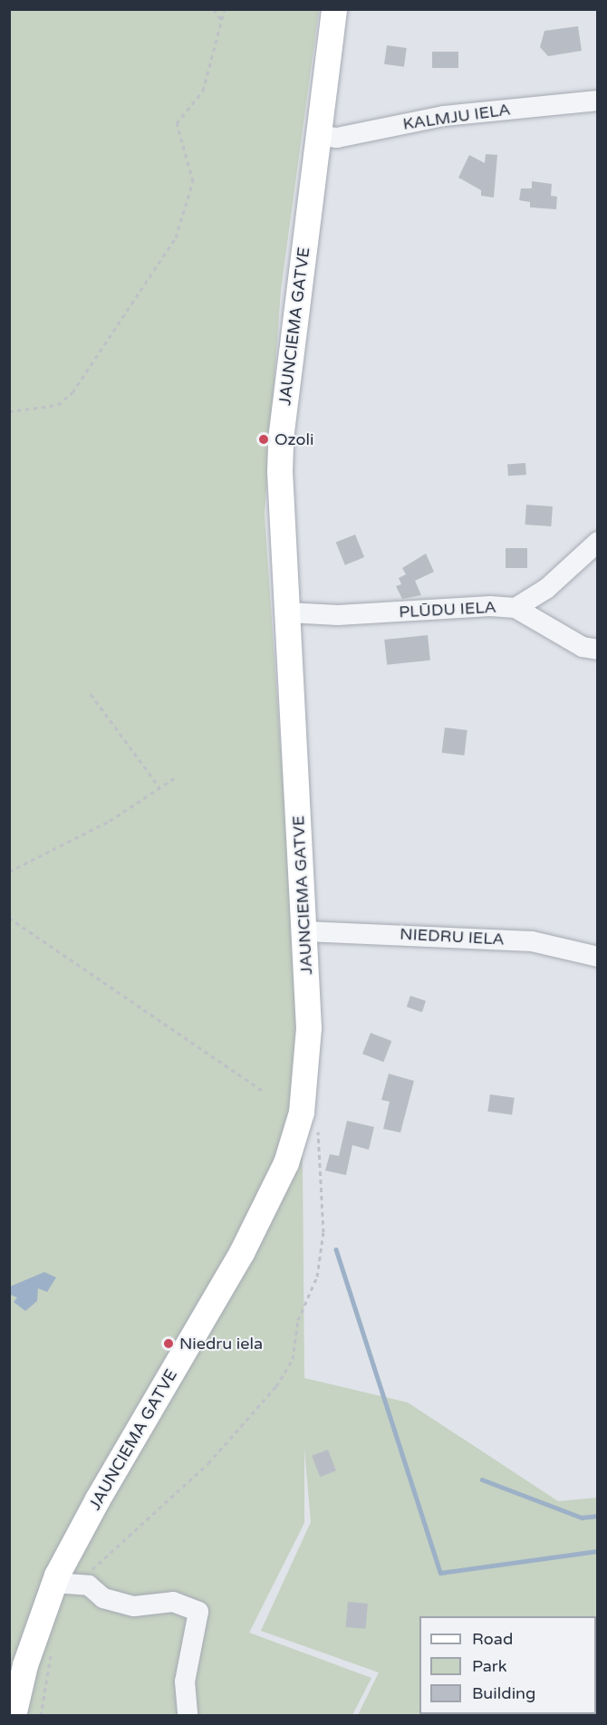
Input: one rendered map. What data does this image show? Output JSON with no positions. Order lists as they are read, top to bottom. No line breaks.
{"streets":{"main road":["JAUNCIEMA GATVE"],"street":["KALMJU IELA","PLŪDU IELA","NIEDRU IELA"]},"crossings":[["KALMJU IELA","JAUNCIEMA GATVE"],["JAUNCIEMA GATVE","PLŪDU IELA"],["JAUNCIEMA GATVE","NIEDRU IELA"]],"places":["Ozoli","Niedru iela"],"legend":["Road","Park","Building"]}
